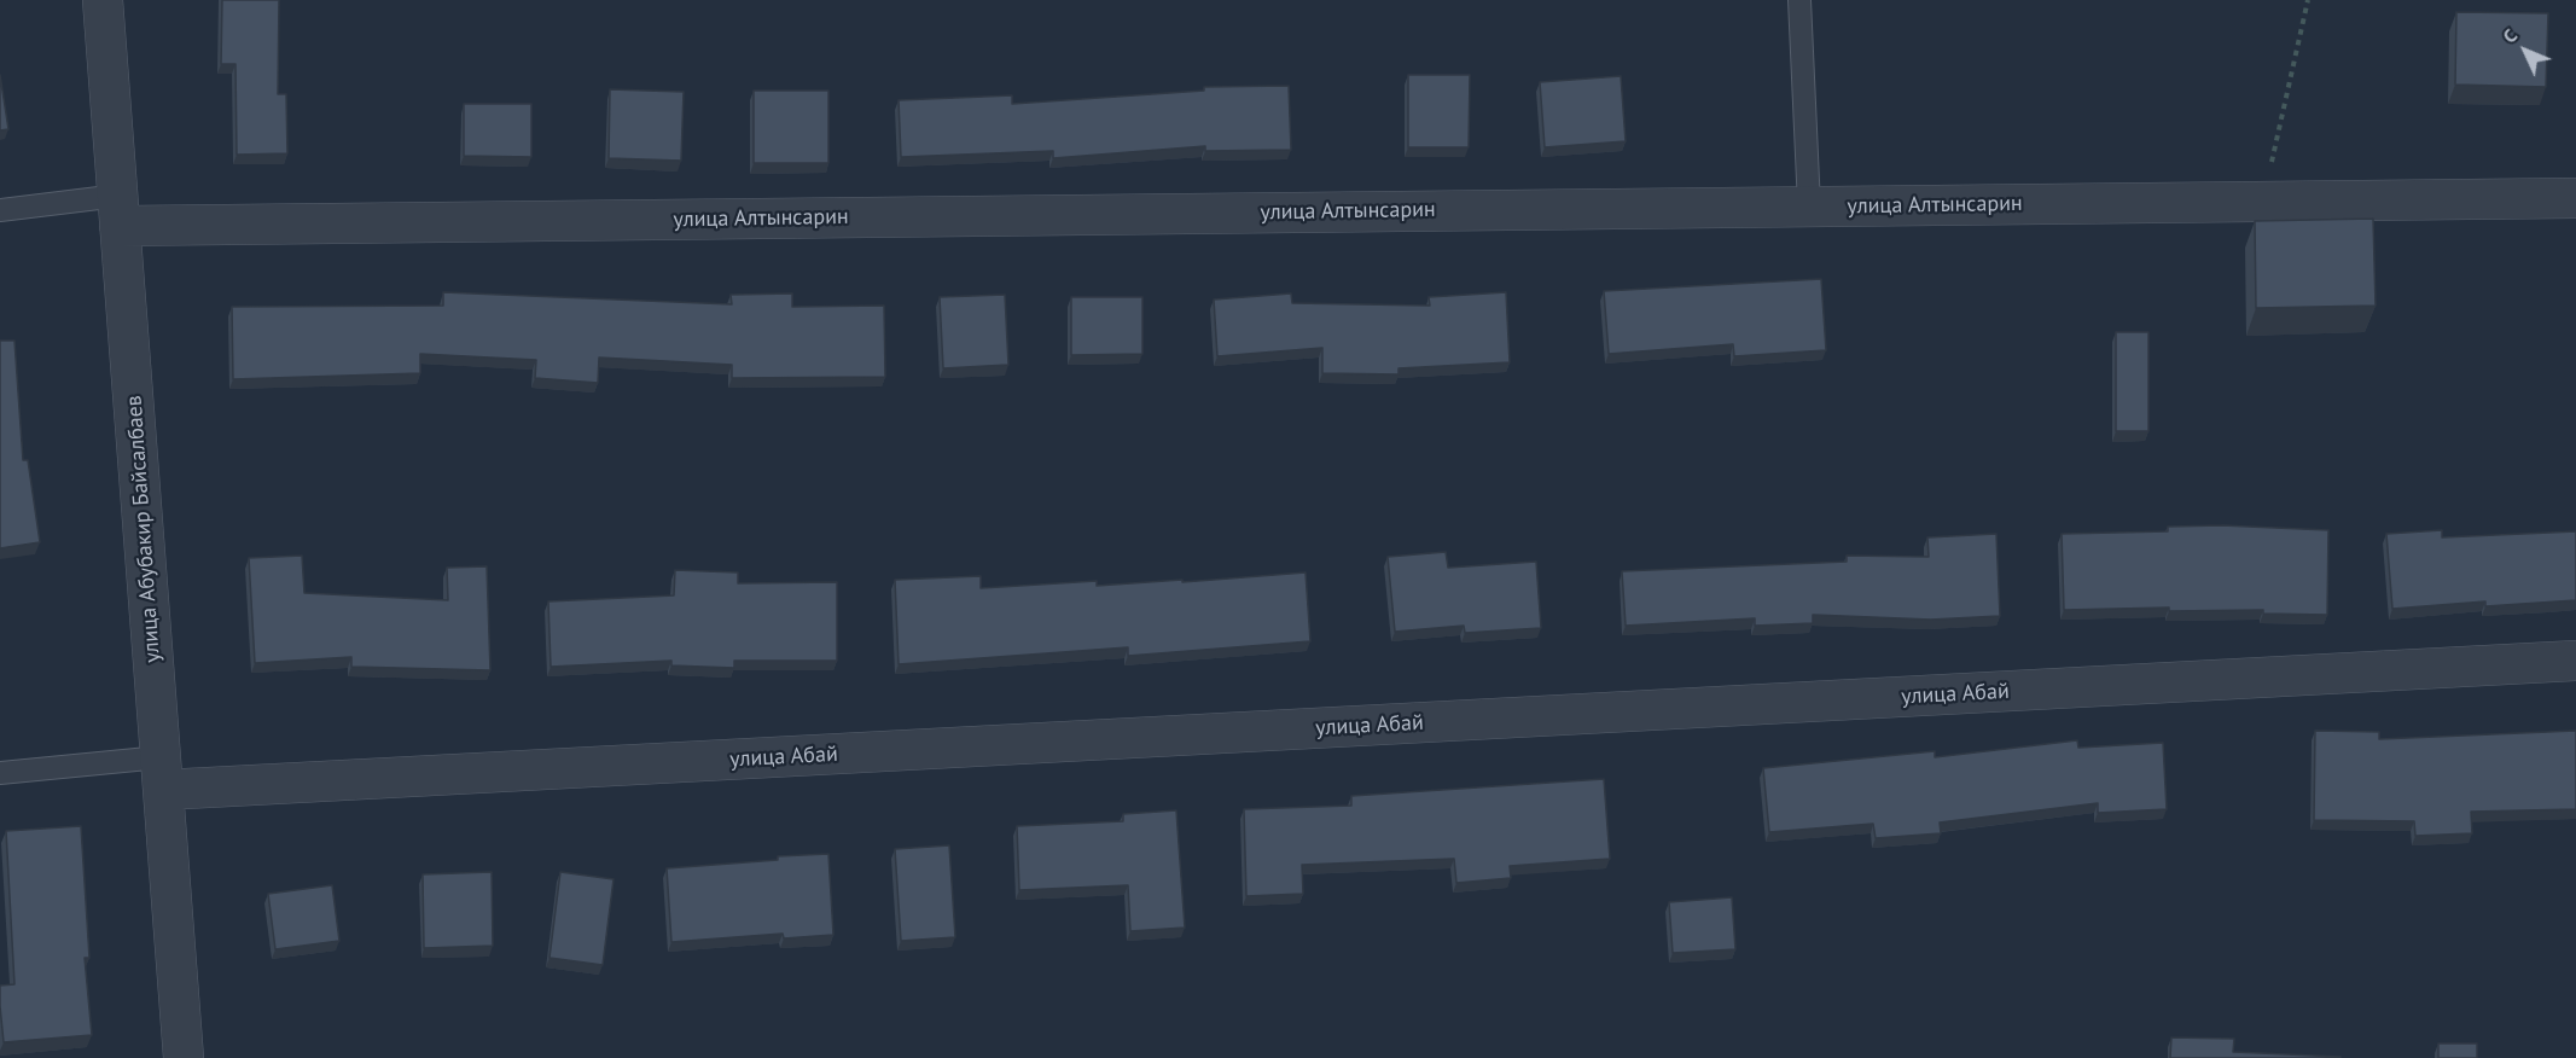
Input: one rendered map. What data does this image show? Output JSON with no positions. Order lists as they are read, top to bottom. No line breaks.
{"streets":{"street":["улица Алтынсарин","улица Абубакир Байсалбаев","улица Абай"]},"crossings":[["улица Алтынсарин","улица Абубакир Байсалбаев"],["улица Абубакир Байсалбаев","улица Абай"]],"north":"top left"}
